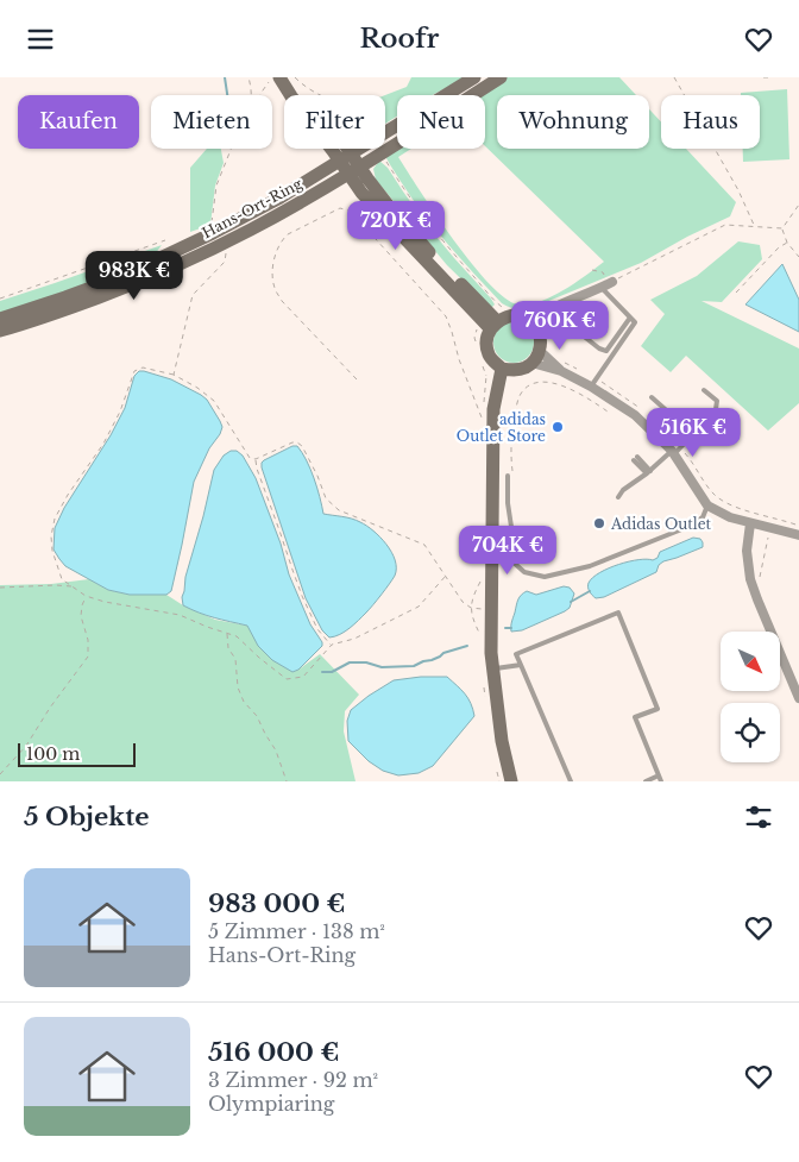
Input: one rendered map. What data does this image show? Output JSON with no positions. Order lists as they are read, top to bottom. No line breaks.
{"streets":{"street":["Hans-Ort-Ring"]},"places":["adidas Outlet Store","Adidas Outlet"],"scale_bar":"100 m","north":"bottom right","page":{"header":"Roofr","chip":["Kaufen","Mieten","Filter","Neu","Wohnung","Haus"],"price":["720K €","983K €","760K €","516K €","704K €"],"scale":"100 m","heading":"5 Objekte","list":[{"name":"983 000 €","note":"5 Zimmer · 138 m² · Hans-Ort-Ring"},{"name":"516 000 €","note":"3 Zimmer · 92 m² · Olympiaring"}]}}
